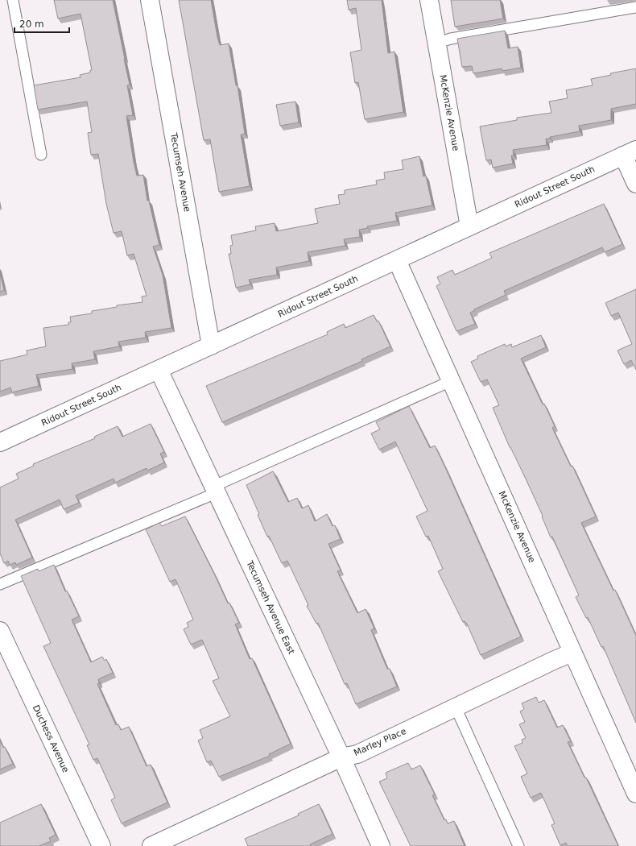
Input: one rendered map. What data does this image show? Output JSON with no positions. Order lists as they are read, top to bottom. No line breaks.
{"streets":{"street":["McKenzie Avenue","Tecumseh Avenue","Ridout Street South","Tecumseh Avenue East","Duchess Avenue","Marley Place"]},"crossings":[["McKenzie Avenue","Ridout Street South"],["McKenzie Avenue","Marley Place"],["Tecumseh Avenue","Ridout Street South"],["Ridout Street South","Tecumseh Avenue East"],["Tecumseh Avenue East","Marley Place"]],"scale_bar":"20 m"}
